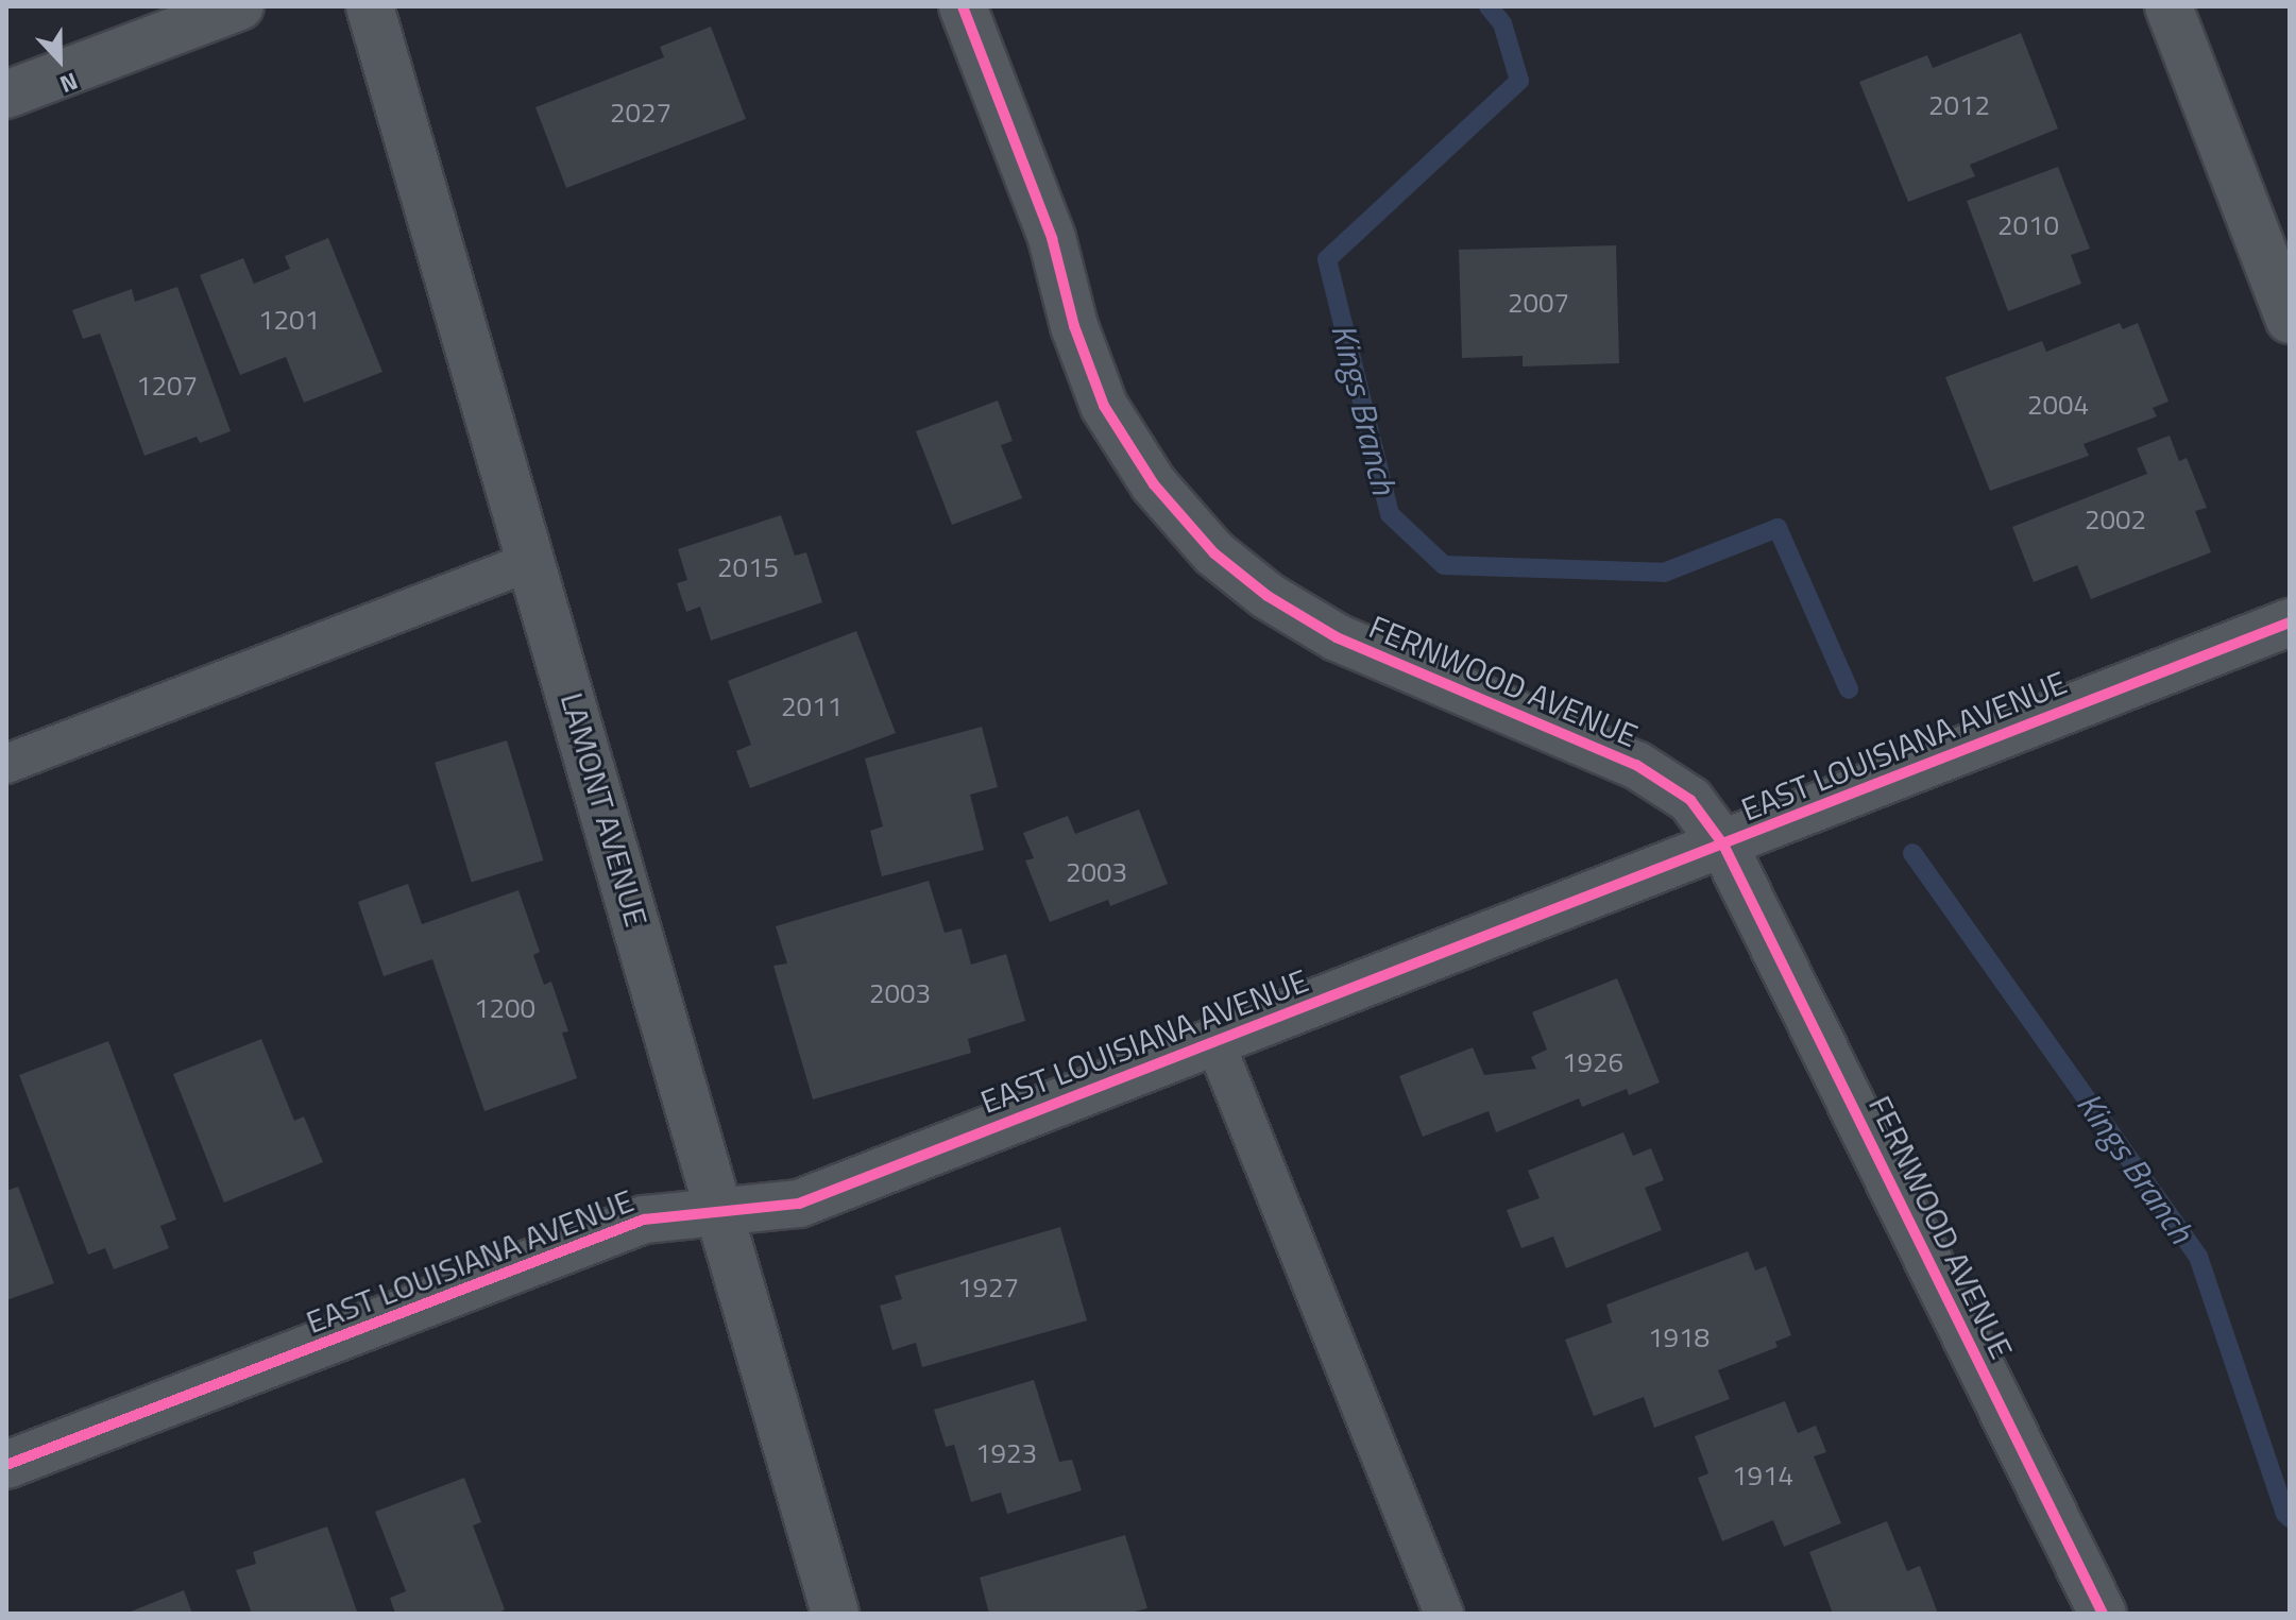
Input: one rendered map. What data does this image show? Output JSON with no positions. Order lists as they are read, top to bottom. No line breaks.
{"streets":{"street":["FERNWOOD AVENUE","EAST LOUISIANA AVENUE","LAMONT AVENUE"]},"crossings":[["FERNWOOD AVENUE","EAST LOUISIANA AVENUE"],["EAST LOUISIANA AVENUE","LAMONT AVENUE"]],"water":["Kings Branch"],"house_numbers":["2012","2027","2010","2007","1201","1207","2004","2002","2015","2011","2003","2003","1200","1926","1927","1918","1923","1914"],"north":"bottom"}
